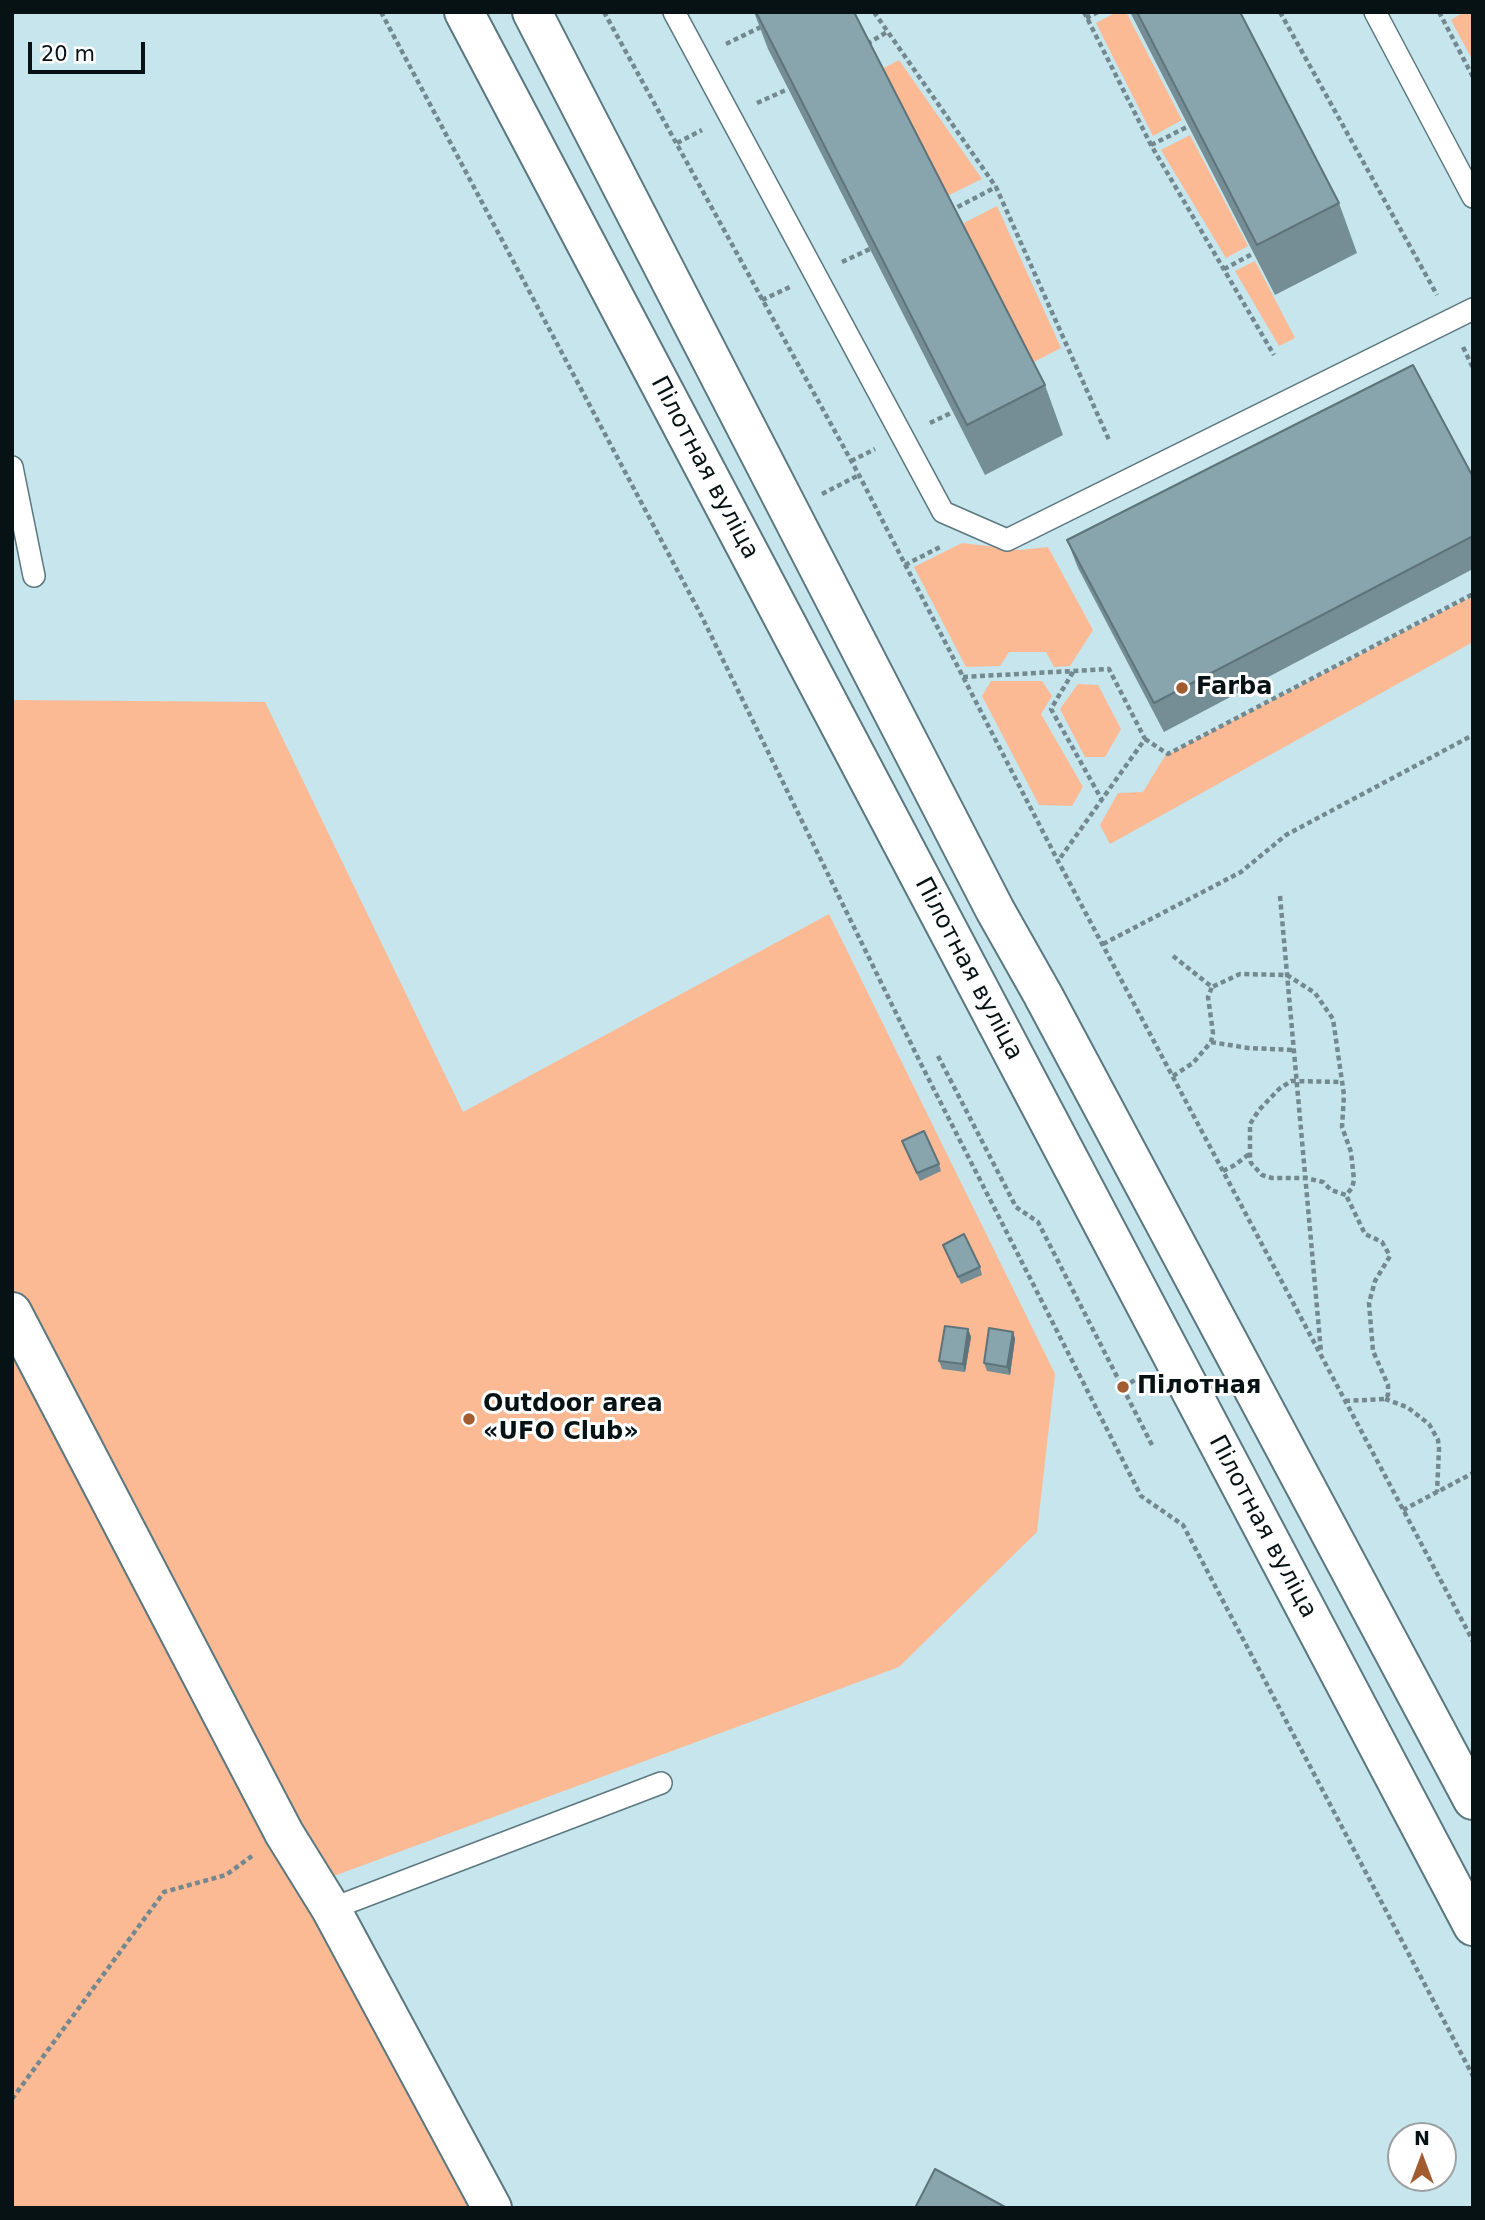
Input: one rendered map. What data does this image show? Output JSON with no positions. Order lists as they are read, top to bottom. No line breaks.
{"streets":{"street":["Пілотная вуліца"]},"places":["Farba","Пілотная","Outdoor area «UFO Club»"],"scale_bar":"20 m","north":"top"}
